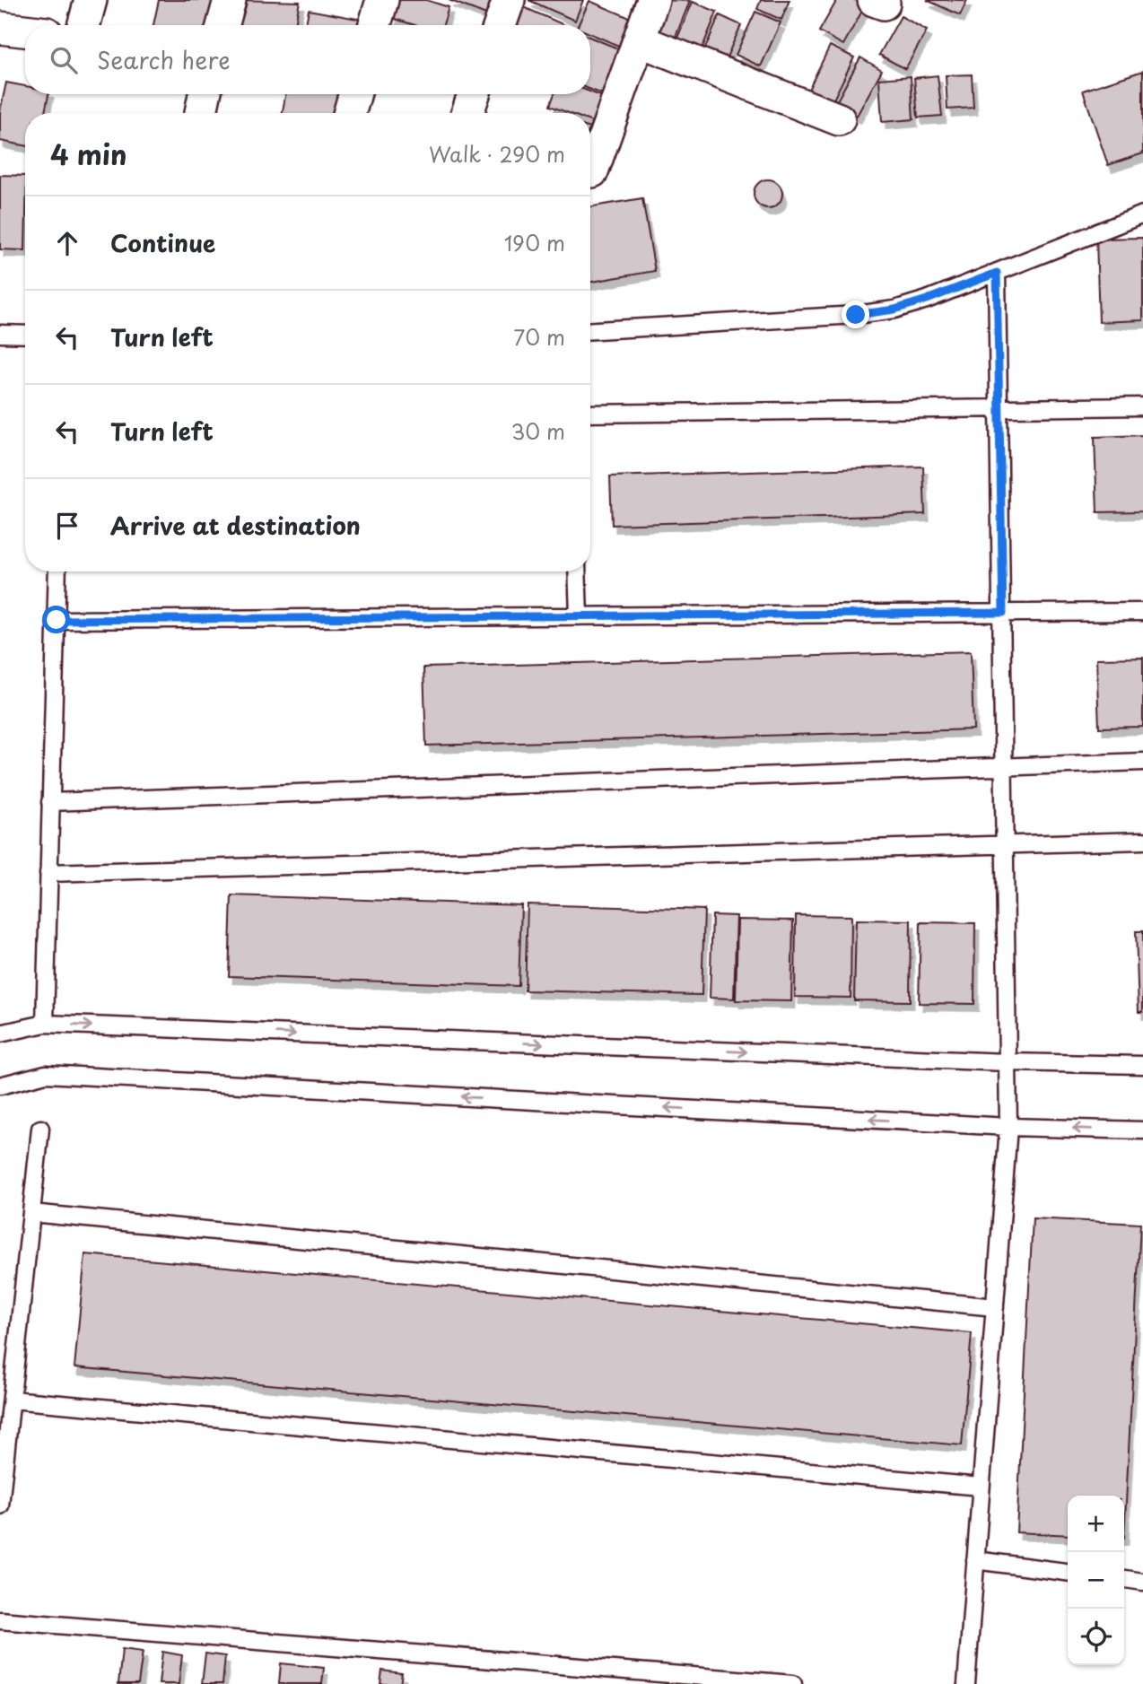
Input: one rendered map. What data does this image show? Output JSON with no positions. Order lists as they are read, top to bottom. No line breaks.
{"page":{"search":"Search here","heading":["4 min","Walk · 290 m"],"list":[["Continue","190 m"],["Turn left","70 m"],["Turn left","30 m"],"Arrive at destination"],"map_buttons":["+","−"]}}
